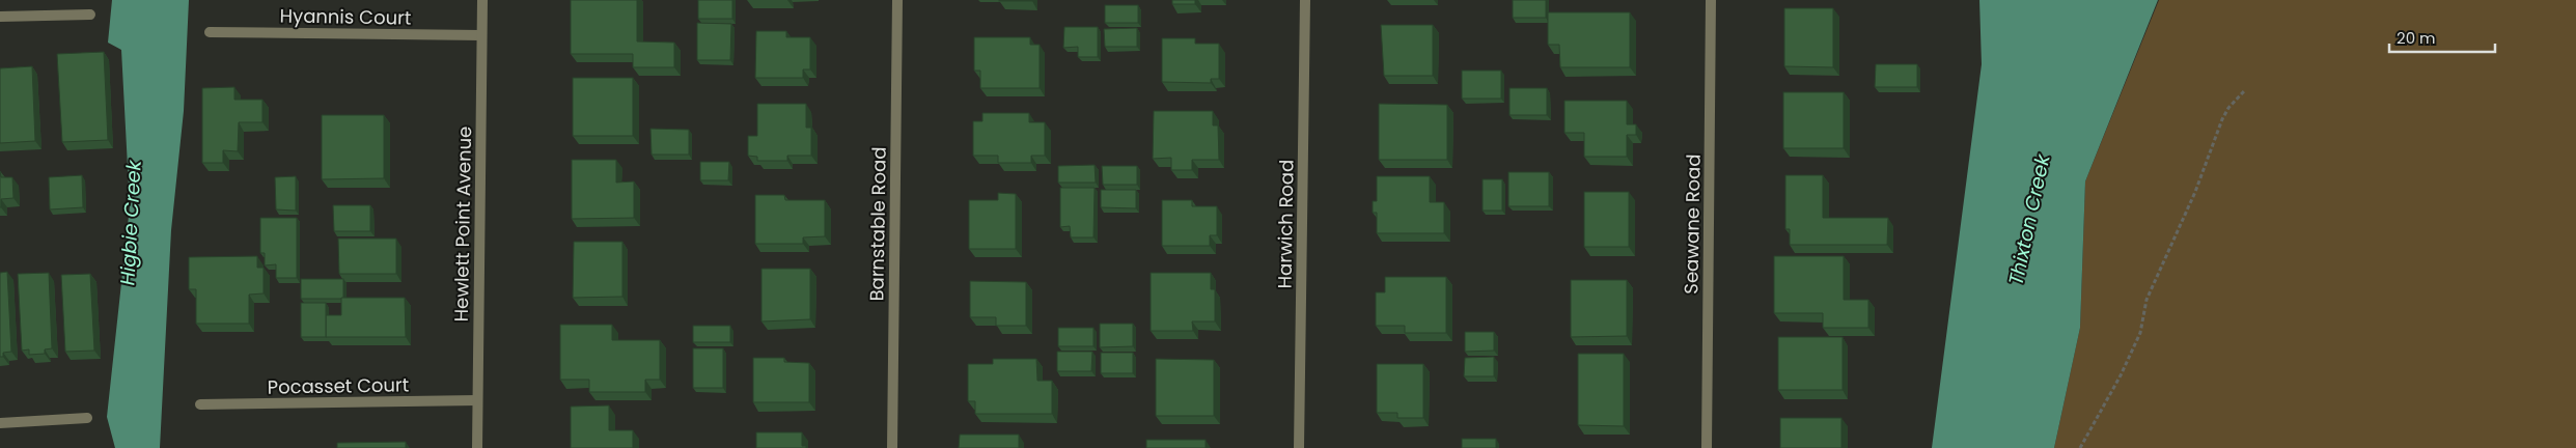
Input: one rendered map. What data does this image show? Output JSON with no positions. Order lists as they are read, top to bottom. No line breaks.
{"streets":{"street":["Hyannis Court","Hewlett Point Avenue","Barnstable Road","Harwich Road","Seawane Road","Pocasset Court"]},"crossings":[["Hyannis Court","Hewlett Point Avenue"],["Hewlett Point Avenue","Pocasset Court"]],"water":["Thixton Creek","Higbie Creek"],"scale_bar":"20 m"}
